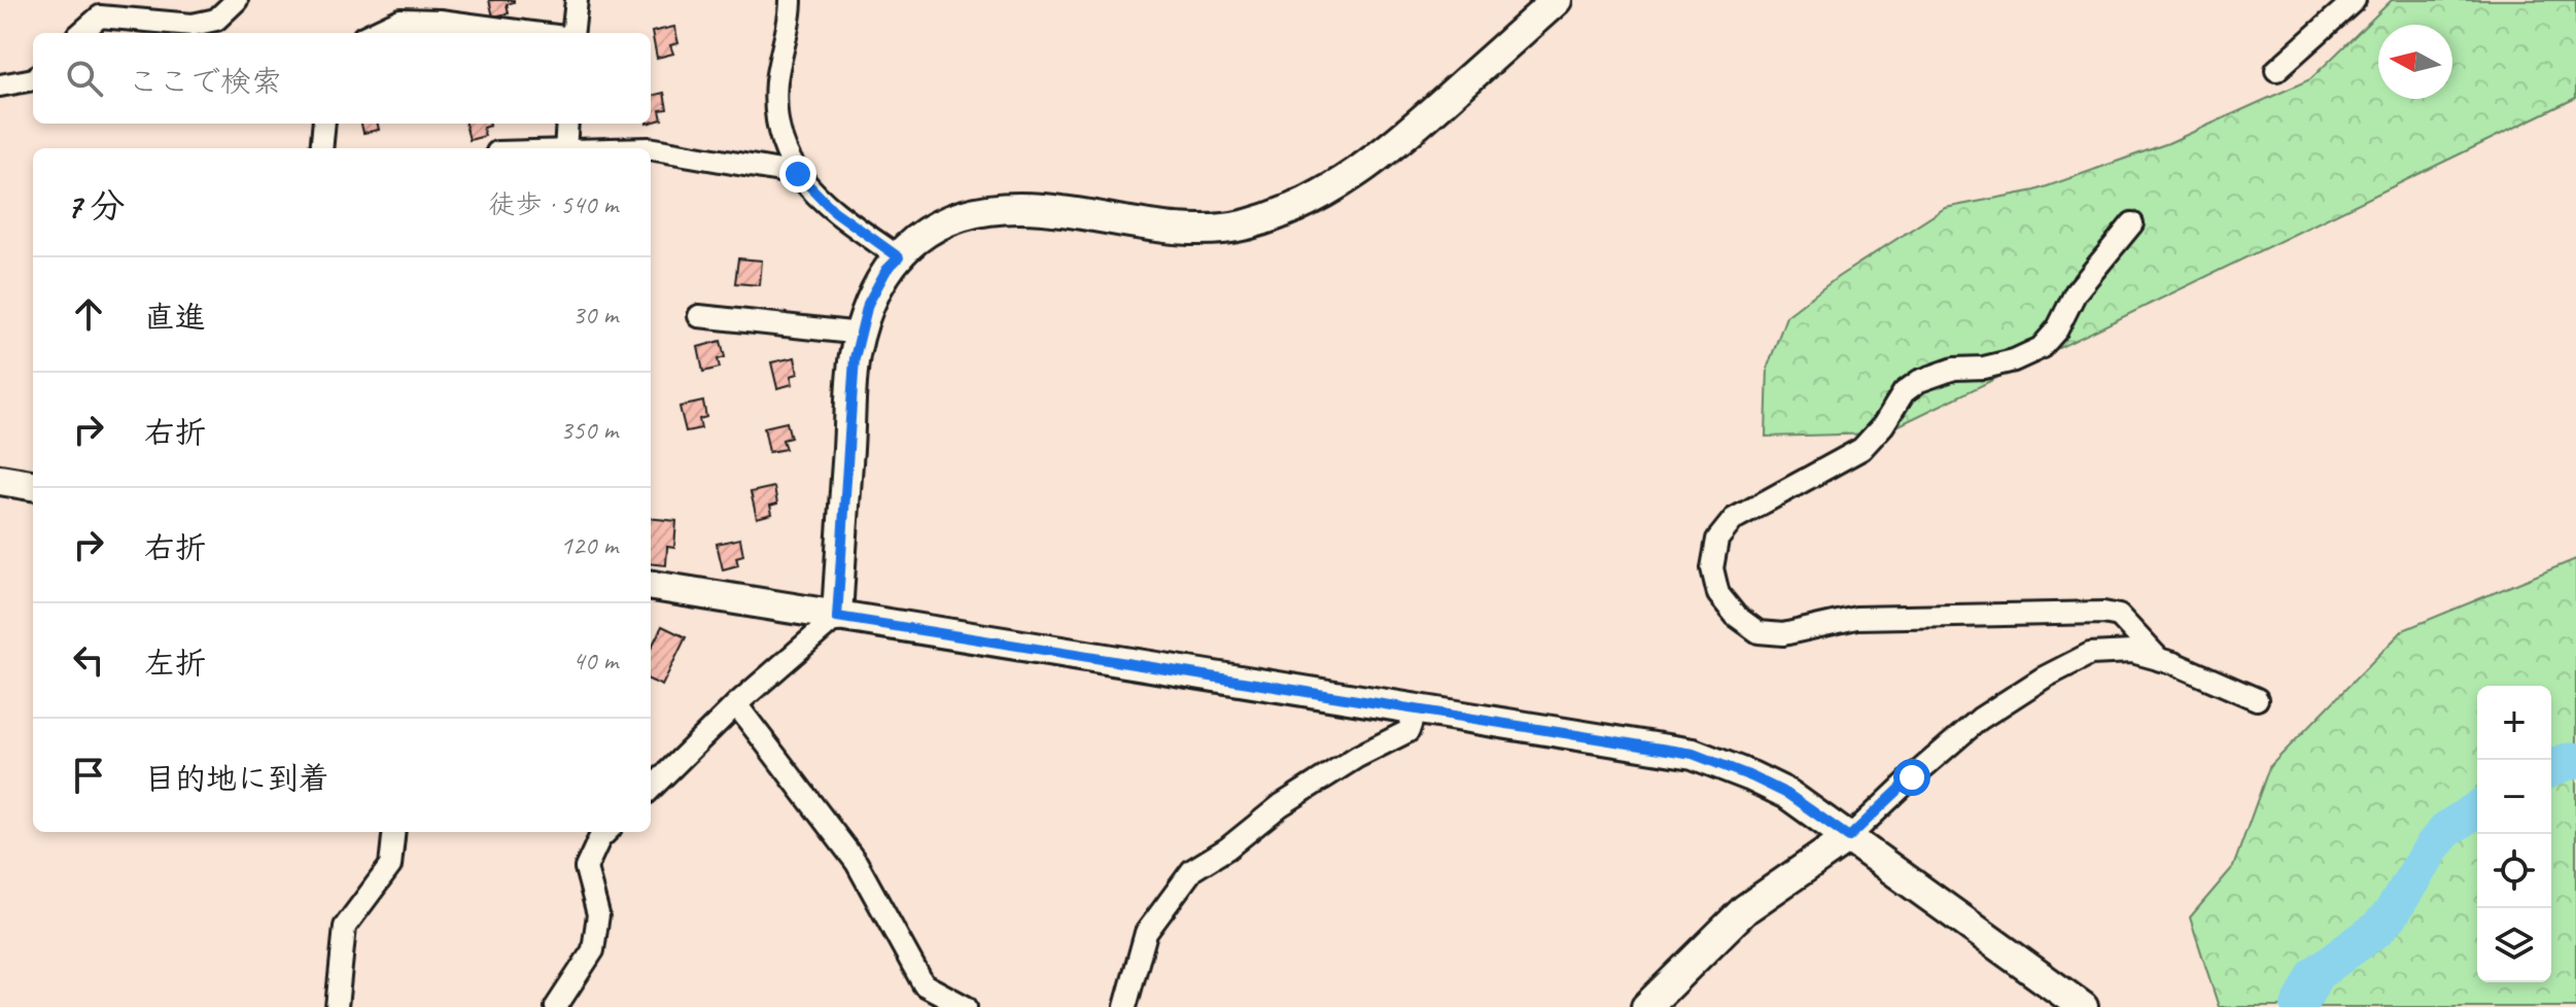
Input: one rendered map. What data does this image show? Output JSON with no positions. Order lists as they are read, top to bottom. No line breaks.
{"north":"left","page":{"search":"ここで検索","heading":["7 分","徒歩 · 540 m"],"list":[["直進","30 m"],["右折","350 m"],["右折","120 m"],["左折","40 m"],"目的地に到着"],"map_buttons":["+","−"]}}
